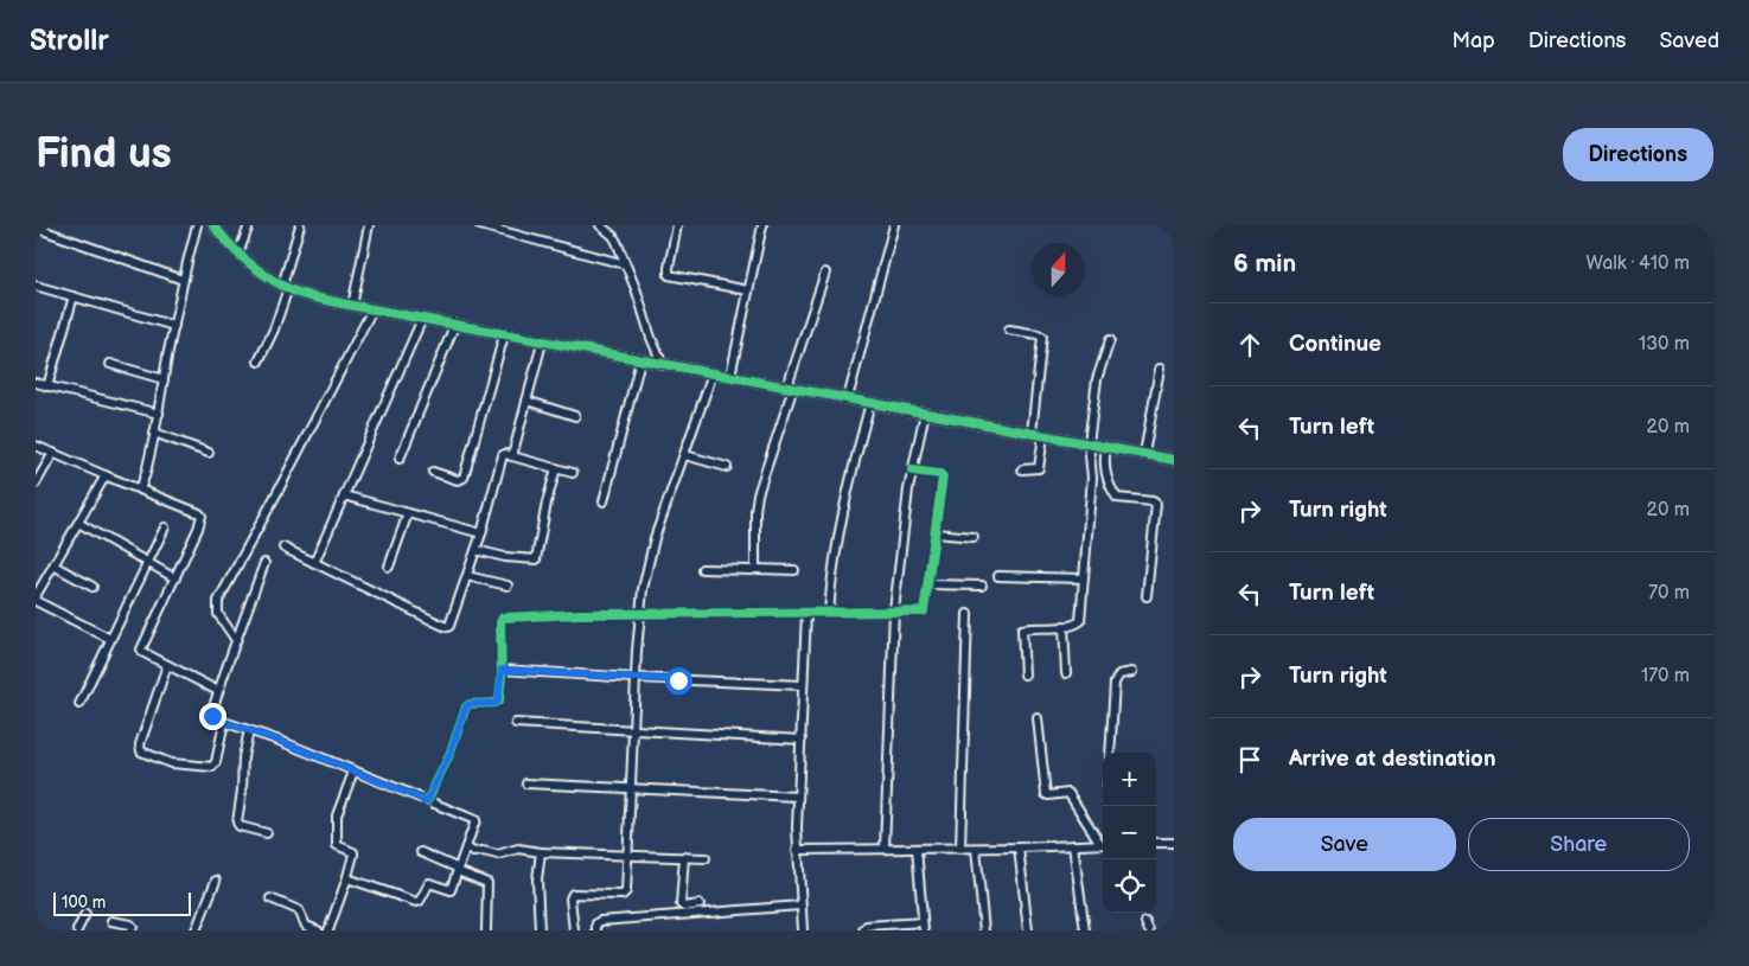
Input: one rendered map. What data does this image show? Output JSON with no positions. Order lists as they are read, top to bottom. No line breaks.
{"scale_bar":"100 m","north":"top","page":{"header":"Strollr","nav":["Map","Directions","Saved"],"buttons":["Directions",["Save","Share"]],"title":"Find us","heading":["6 min","Walk · 410 m"],"list":[["Continue","130 m"],["Turn left","20 m"],["Turn right","20 m"],["Turn left","70 m"],["Turn right","170 m"],"Arrive at destination"],"map_buttons":["+","−"],"scale":"100 m"}}
